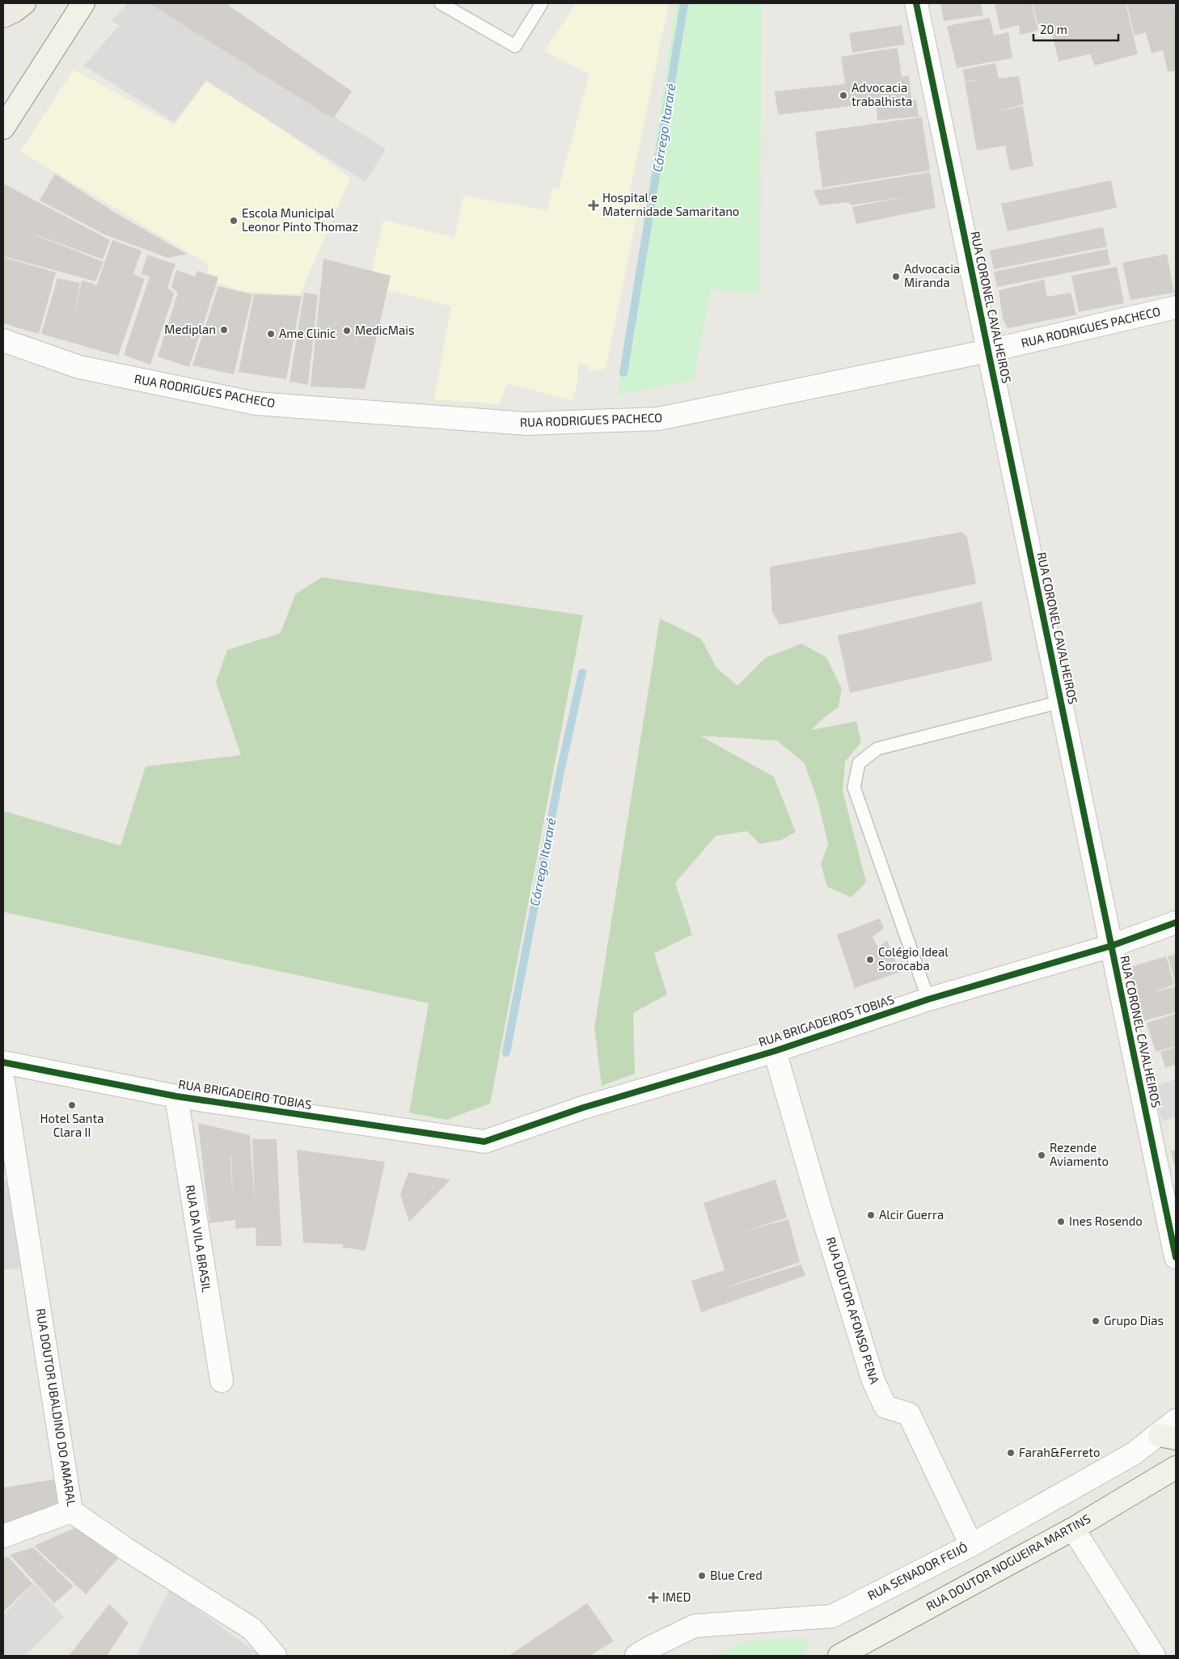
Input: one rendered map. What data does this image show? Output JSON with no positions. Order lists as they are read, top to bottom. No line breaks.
{"streets":{"main road":["RUA DOUTOR NOGUEIRA MARTINS"],"street":["RUA CORONEL CAVALHEIROS","RUA RODRIGUES PACHECO","RUA BRIGADEIROS TOBIAS","RUA BRIGADEIRO TOBIAS","RUA DA VILA BRASIL","RUA DOUTOR AFONSO PENA","RUA DOUTOR UBALDINO DO AMARAL","RUA SENADOR FEIJÓ"]},"crossings":[["RUA CORONEL CAVALHEIROS","RUA RODRIGUES PACHECO"],["RUA CORONEL CAVALHEIROS","RUA BRIGADEIROS TOBIAS"],["RUA BRIGADEIROS TOBIAS","RUA BRIGADEIRO TOBIAS"],["RUA BRIGADEIROS TOBIAS","RUA DOUTOR AFONSO PENA"],["RUA BRIGADEIRO TOBIAS","RUA DA VILA BRASIL"],["RUA DOUTOR AFONSO PENA","RUA SENADOR FEIJÓ"]],"water":["Córrego Itararé"],"places":{"other":["Advocacia trabalhista","Escola Municipal Leonor Pinto Thomaz","Advocacia Miranda","Mediplan","MedicMais","Ame Clinic","Colégio Ideal Sorocaba","Hotel Santa Clara II","Rezende Aviamento","Alcir Guerra","Ines Rosendo","Grupo Dias","Farah&Ferreto","Blue Cred"],"health":["Hospital e Maternidade Samaritano","IMED"]},"scale_bar":"20 m"}
